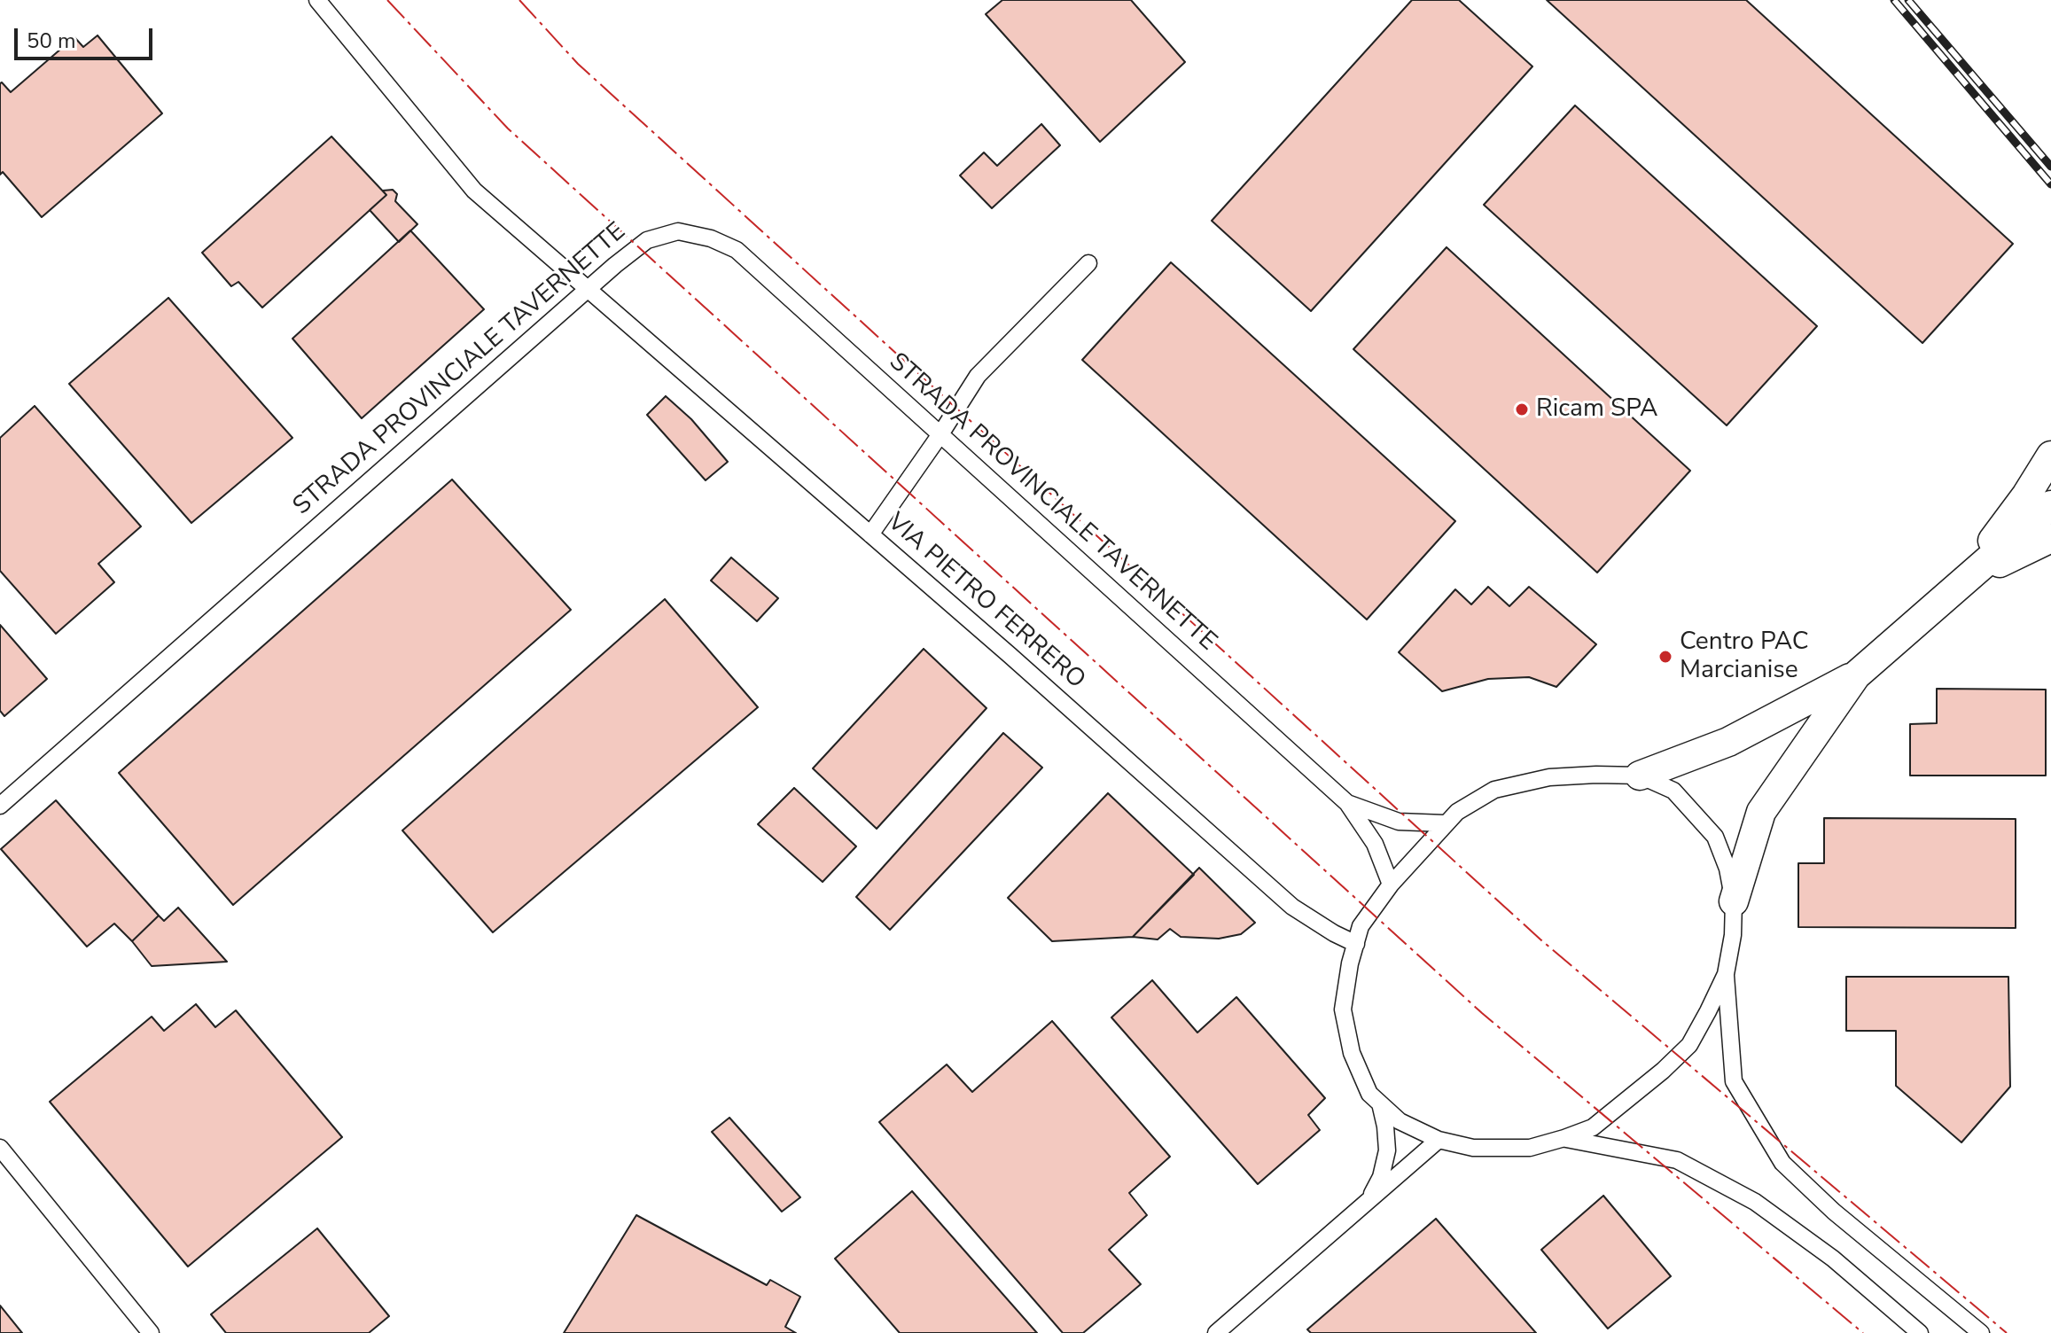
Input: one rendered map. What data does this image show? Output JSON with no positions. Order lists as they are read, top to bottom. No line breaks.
{"streets":{"street":["STRADA PROVINCIALE TAVERNETTE","VIA PIETRO FERRERO"]},"crossings":[["STRADA PROVINCIALE TAVERNETTE","VIA PIETRO FERRERO"]],"places":["Ricam SPA","Centro PAC Marcianise"],"scale_bar":"50 m"}
